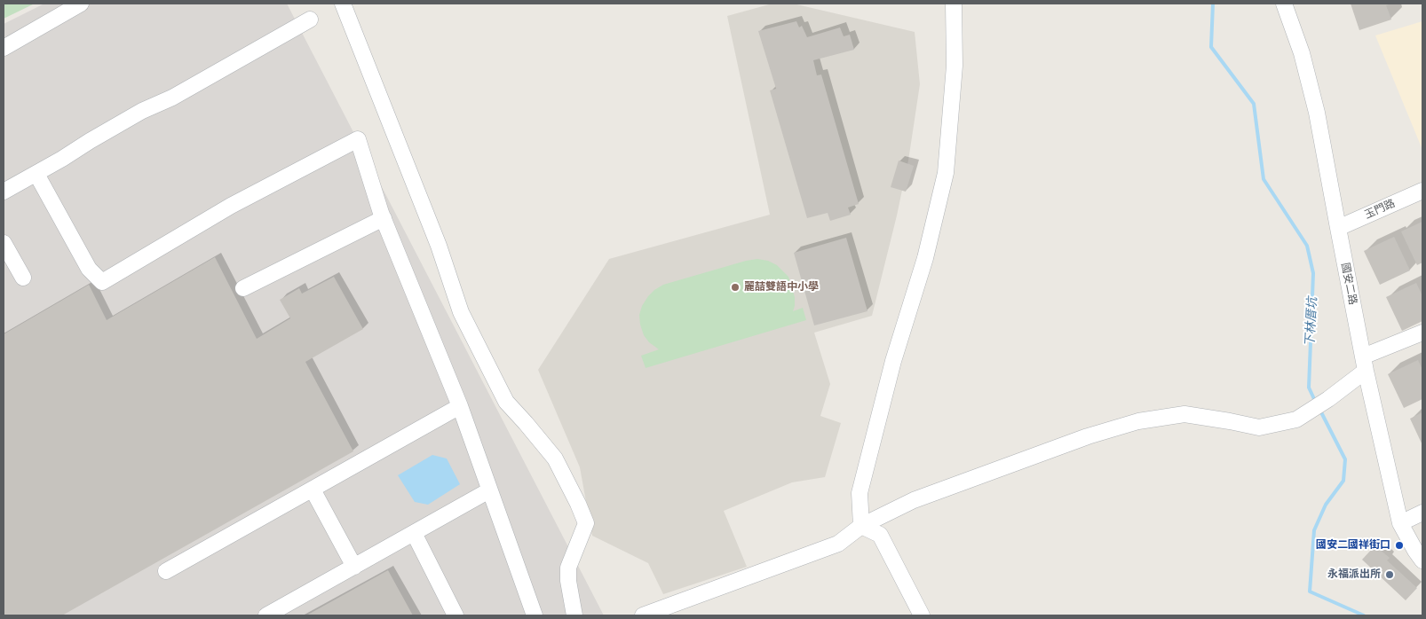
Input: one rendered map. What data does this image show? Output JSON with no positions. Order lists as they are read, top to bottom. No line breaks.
{"streets":{"street":["玉門路","國安二路"]},"crossings":[["玉門路","國安二路"]],"water":["下林厝坑"],"places":["麗喆雙語中小學","國安二國祥街口","永福派出所"]}
